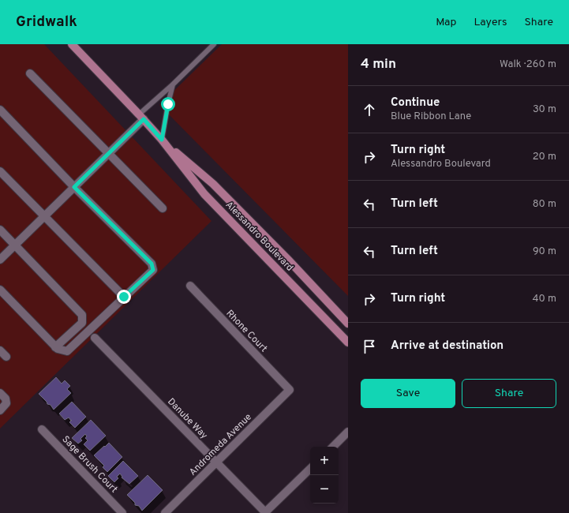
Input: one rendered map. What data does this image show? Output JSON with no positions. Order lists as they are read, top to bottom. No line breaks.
{"streets":{"main road":["Alessandro Boulevard"],"street":["Rhone Court","Danube Way","Andromeda Avenue","Sage Brush Court"]},"crossings":[["Rhone Court","Andromeda Avenue"],["Danube Way","Andromeda Avenue"]],"page":{"header":"Gridwalk","nav":["Map","Layers","Share"],"heading":["4 min","Walk · 260 m"],"list":[["Continue","Blue Ribbon Lane","30 m"],["Turn right","Alessandro Boulevard","20 m"],["Turn left","80 m"],["Turn left","90 m"],["Turn right","40 m"],"Arrive at destination"],"buttons":["Save","Share"],"map_buttons":["+","−"]}}
